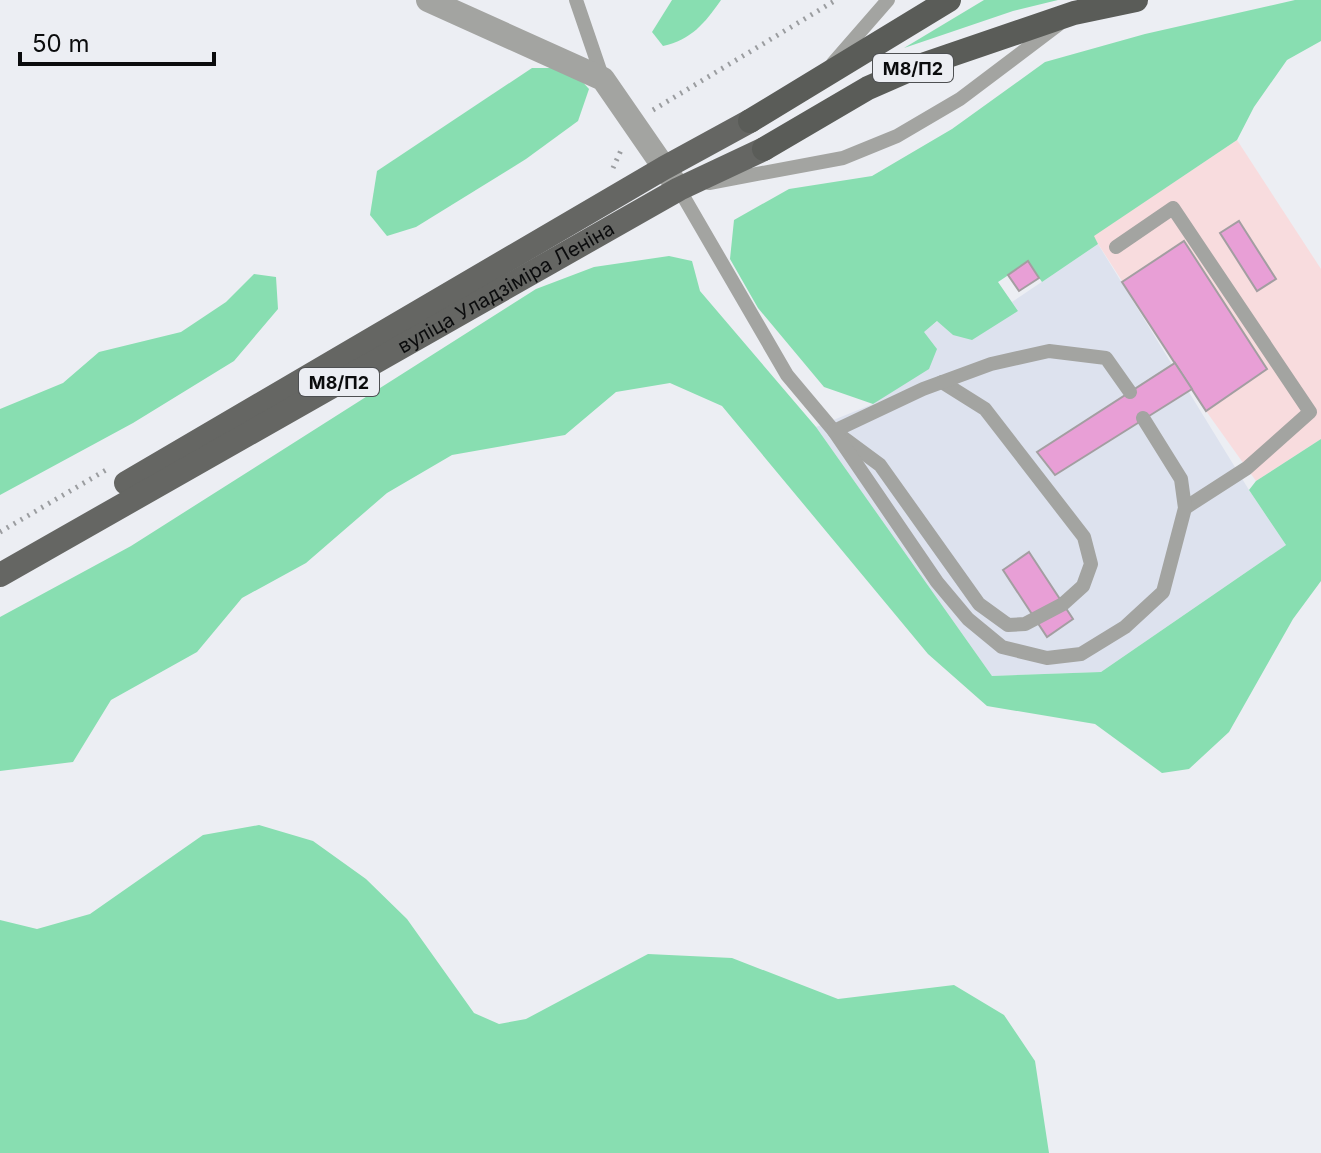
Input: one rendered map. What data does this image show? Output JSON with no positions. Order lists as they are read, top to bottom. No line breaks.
{"streets":{"highway":["М8/П2"],"main road":["вуліца Уладзіміра Леніна"]},"crossings":[["М8/П2","вуліца Уладзіміра Леніна"]],"scale_bar":"50 m"}
